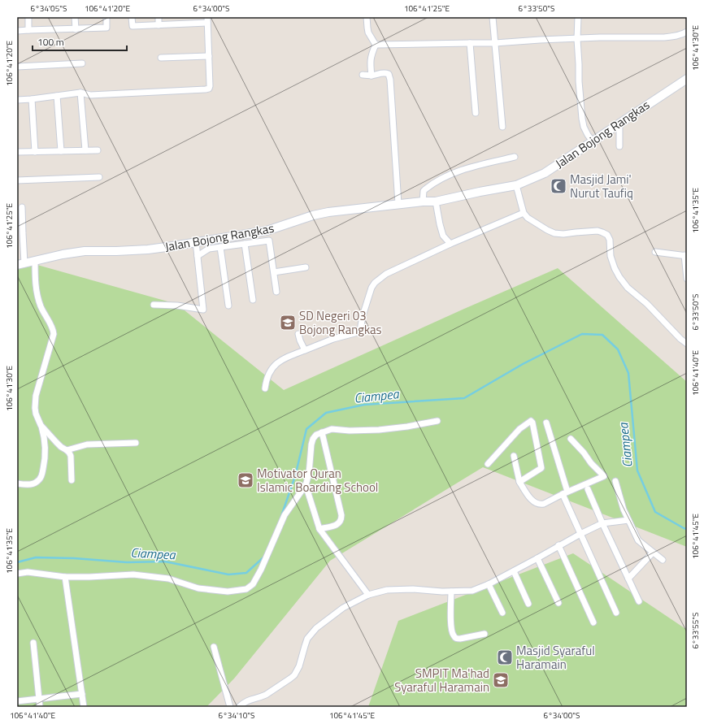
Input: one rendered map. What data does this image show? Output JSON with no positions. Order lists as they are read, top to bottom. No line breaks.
{"streets":{"main road":["Jalan Bojong Rangkas"]},"water":["Ciampea"],"places":{"mosque":["Masjid Jami' Nurut Taufiq","Masjid Syaraful Haramain"],"school or university":["SD Negeri 03 Bojong Rangkas","Motivator Quran Islamic Boarding School","SMPIT Ma'had Syaraful Haramain"]},"scale_bar":"100 m","coordinates":["6°34'05\"S","106°41'20\"E","6°34'00\"S","106°41'25\"E","6°33'50\"S","106°41'30\"E","106°41'35\"E","106°41'40\"E","106°41'45\"E","6°33'55\"S","6°34'10\"S"]}
